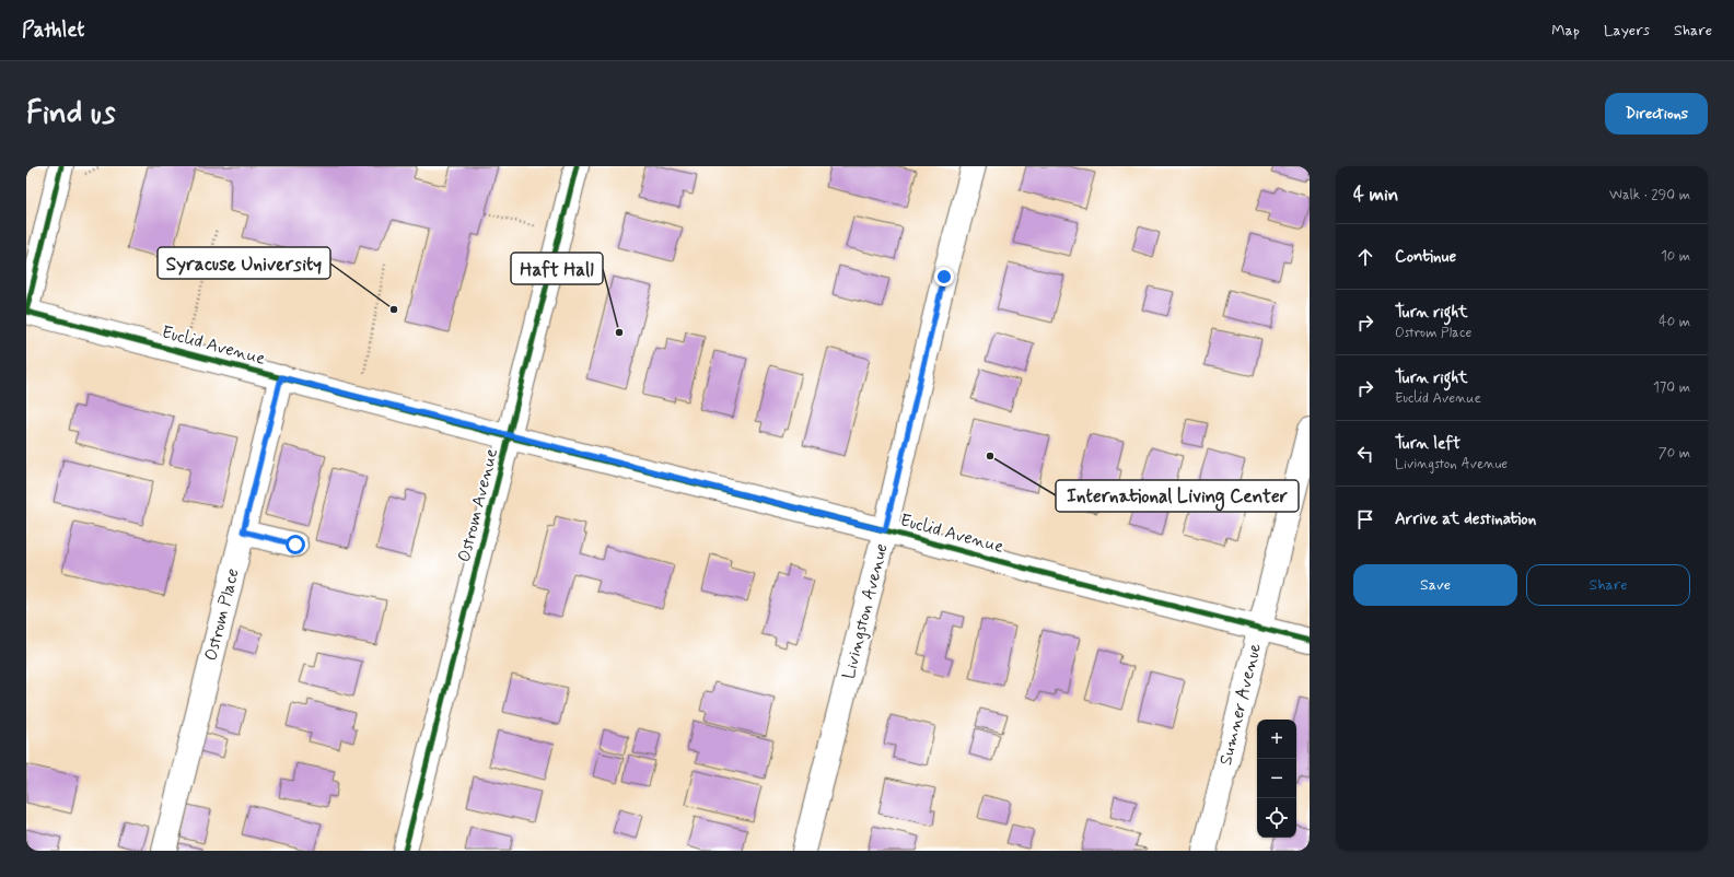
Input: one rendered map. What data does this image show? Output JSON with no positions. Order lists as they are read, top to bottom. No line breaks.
{"streets":{"street":["Euclid Avenue","Ostrom Avenue","Livingston Avenue","Ostrom Place","Sumner Avenue"]},"crossings":[["Euclid Avenue","Ostrom Avenue"],["Euclid Avenue","Livingston Avenue"],["Euclid Avenue","Ostrom Place"],["Euclid Avenue","Sumner Avenue"]],"places":["Syracuse University","Haft Hall","International Living Center"],"page":{"header":"Pathlet","nav":["Map","Layers","Share"],"buttons":["Directions",["Save","Share"]],"title":"Find us","heading":["4 min","Walk · 290 m"],"list":[["Continue","10 m"],["Turn right","Ostrom Place","40 m"],["Turn right","Euclid Avenue","170 m"],["Turn left","Livingston Avenue","70 m"],"Arrive at destination"],"map_buttons":["+","−"]}}
